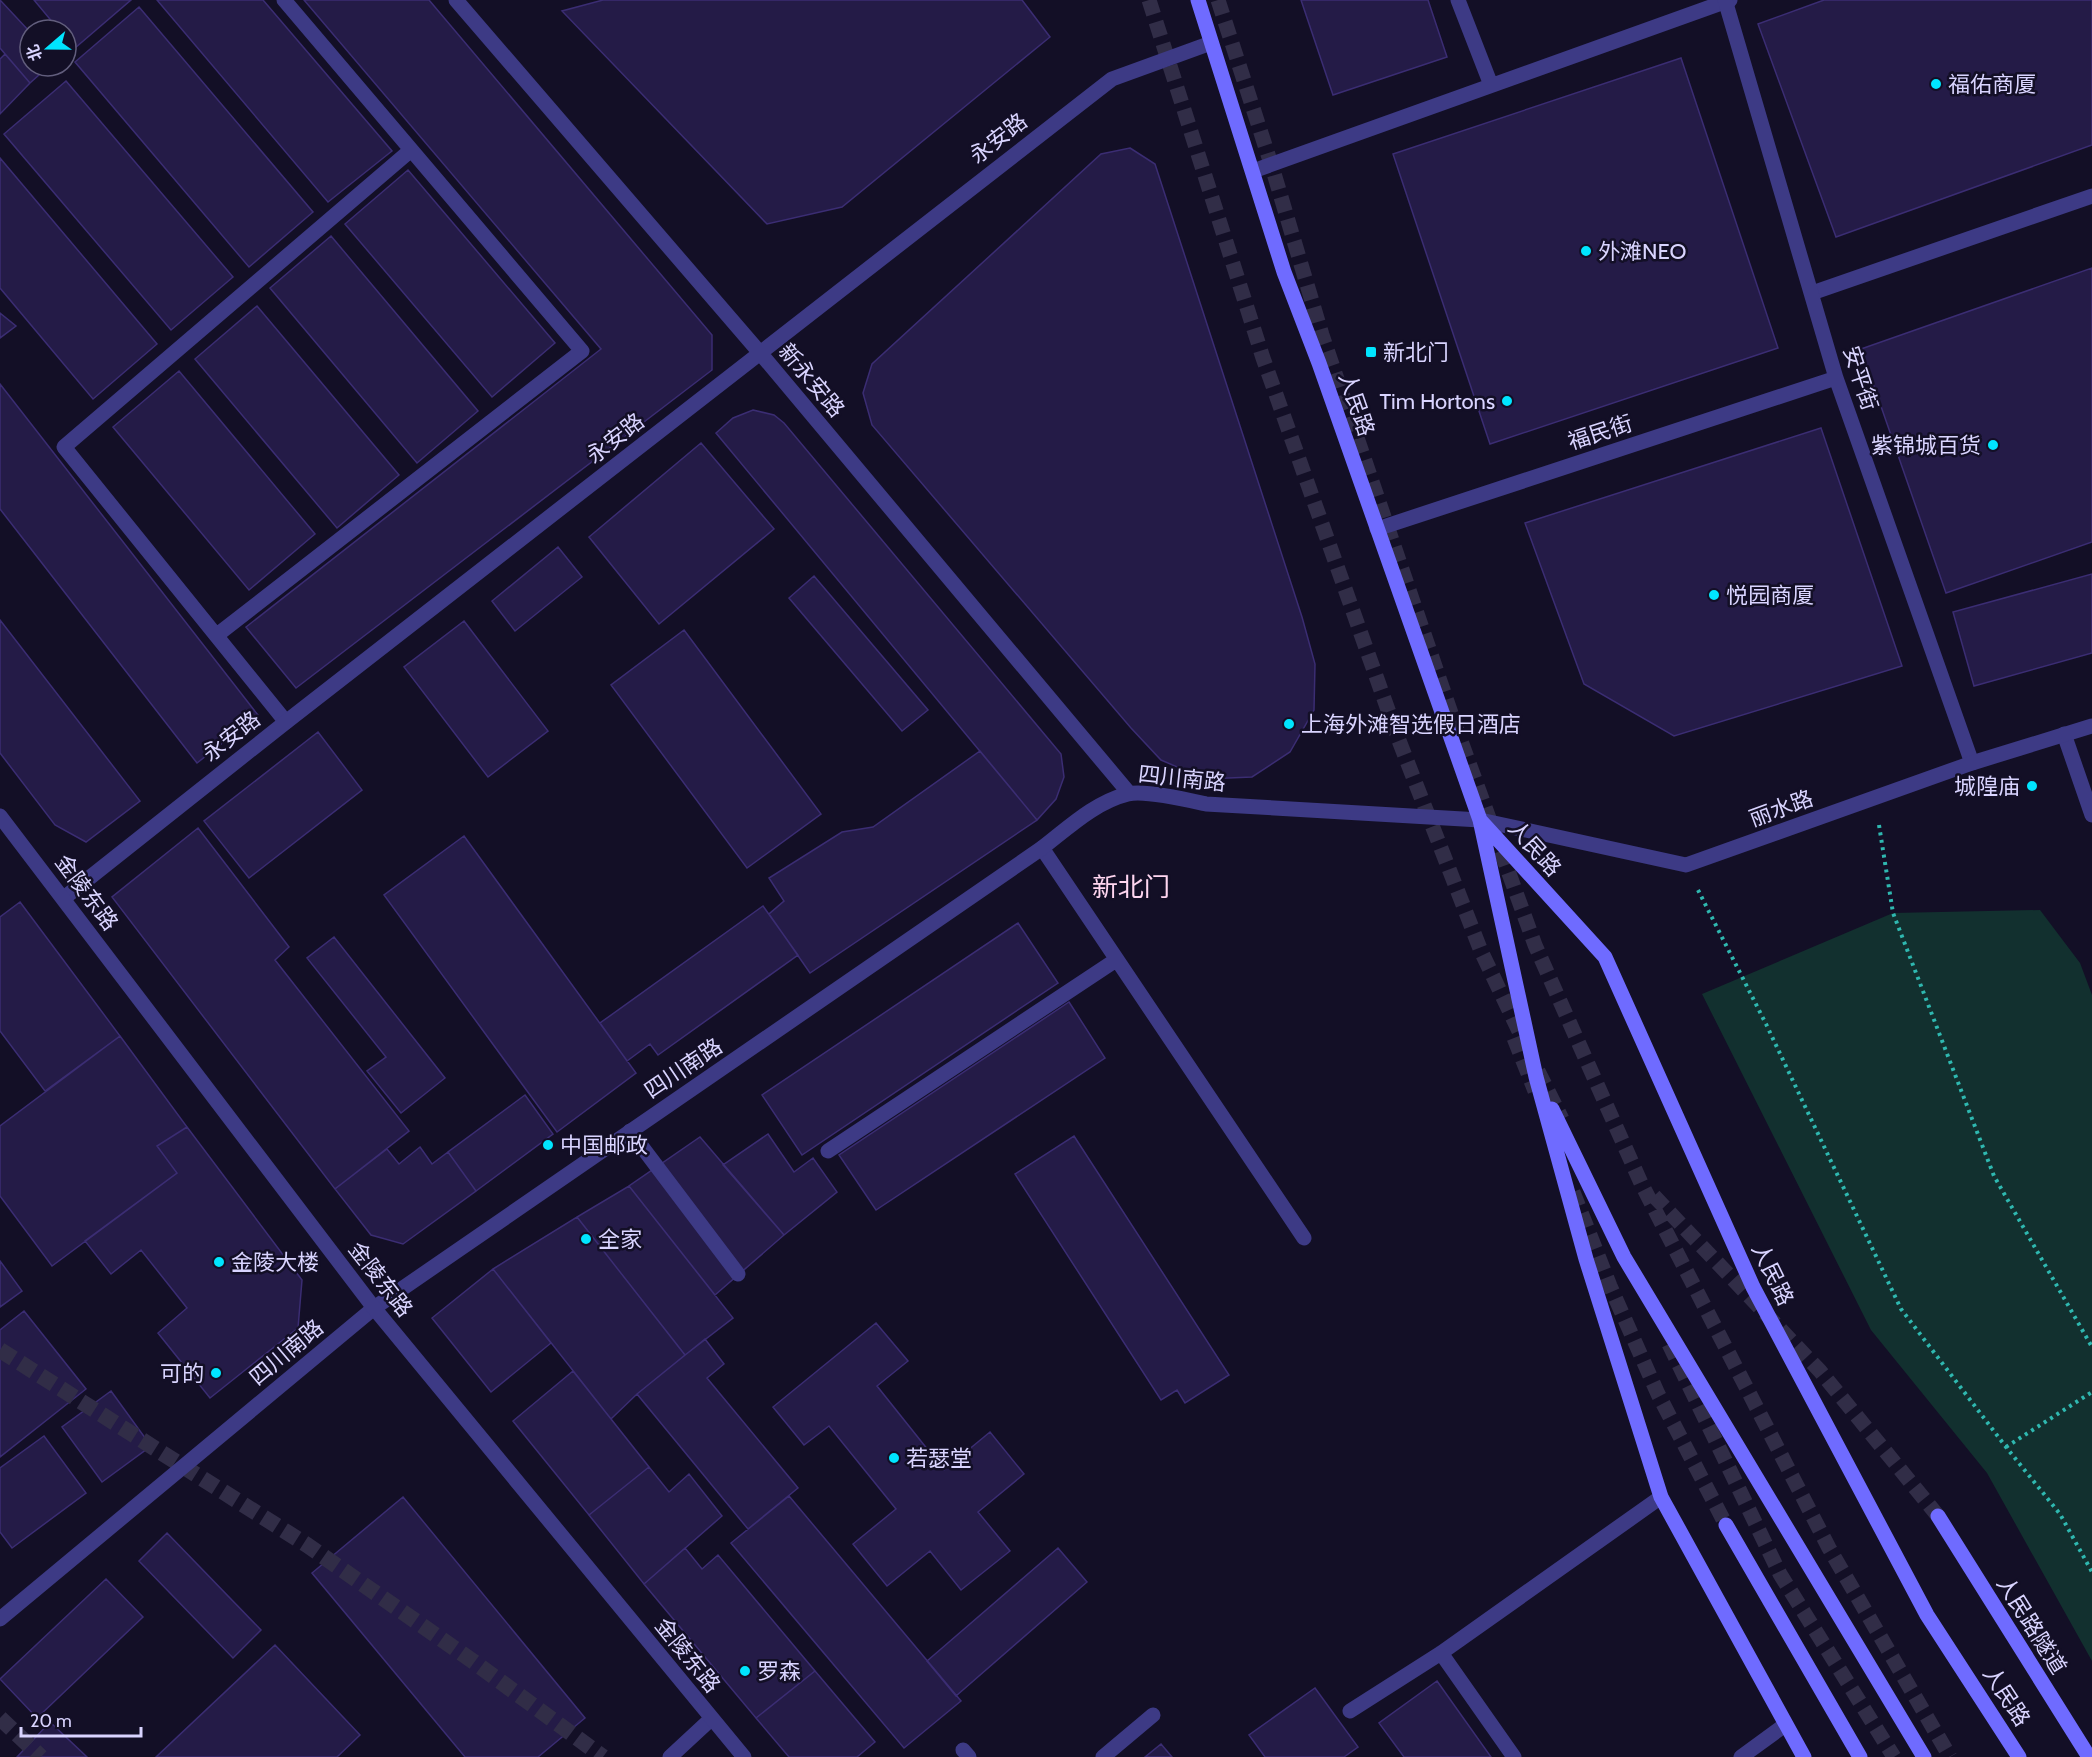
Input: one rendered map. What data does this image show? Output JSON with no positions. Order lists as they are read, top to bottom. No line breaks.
{"streets":{"main road":["人民路","人民路隧道"],"street":["永安路","安平街","新永安路","福民街","四川南路","丽水路","金陵东路"]},"crossings":[["永安路","新永安路"],["永安路","人民路"],["永安路","金陵东路"],["安平街","福民街"],["安平街","丽水路"],["新永安路","四川南路"],["人民路","福民街"],["人民路","四川南路"],["四川南路","金陵东路"]],"districts":["新北门"],"places":{"other":["福佑商厦","外滩NEO","Tim Hortons","紫锦城百货","悦园商厦","上海外滩智选假日酒店","城隍庙","中国邮政","全家","金陵大楼","可的","若瑟堂","罗森"],"transit":["新北门"]},"scale_bar":"20 m","north":"left"}
